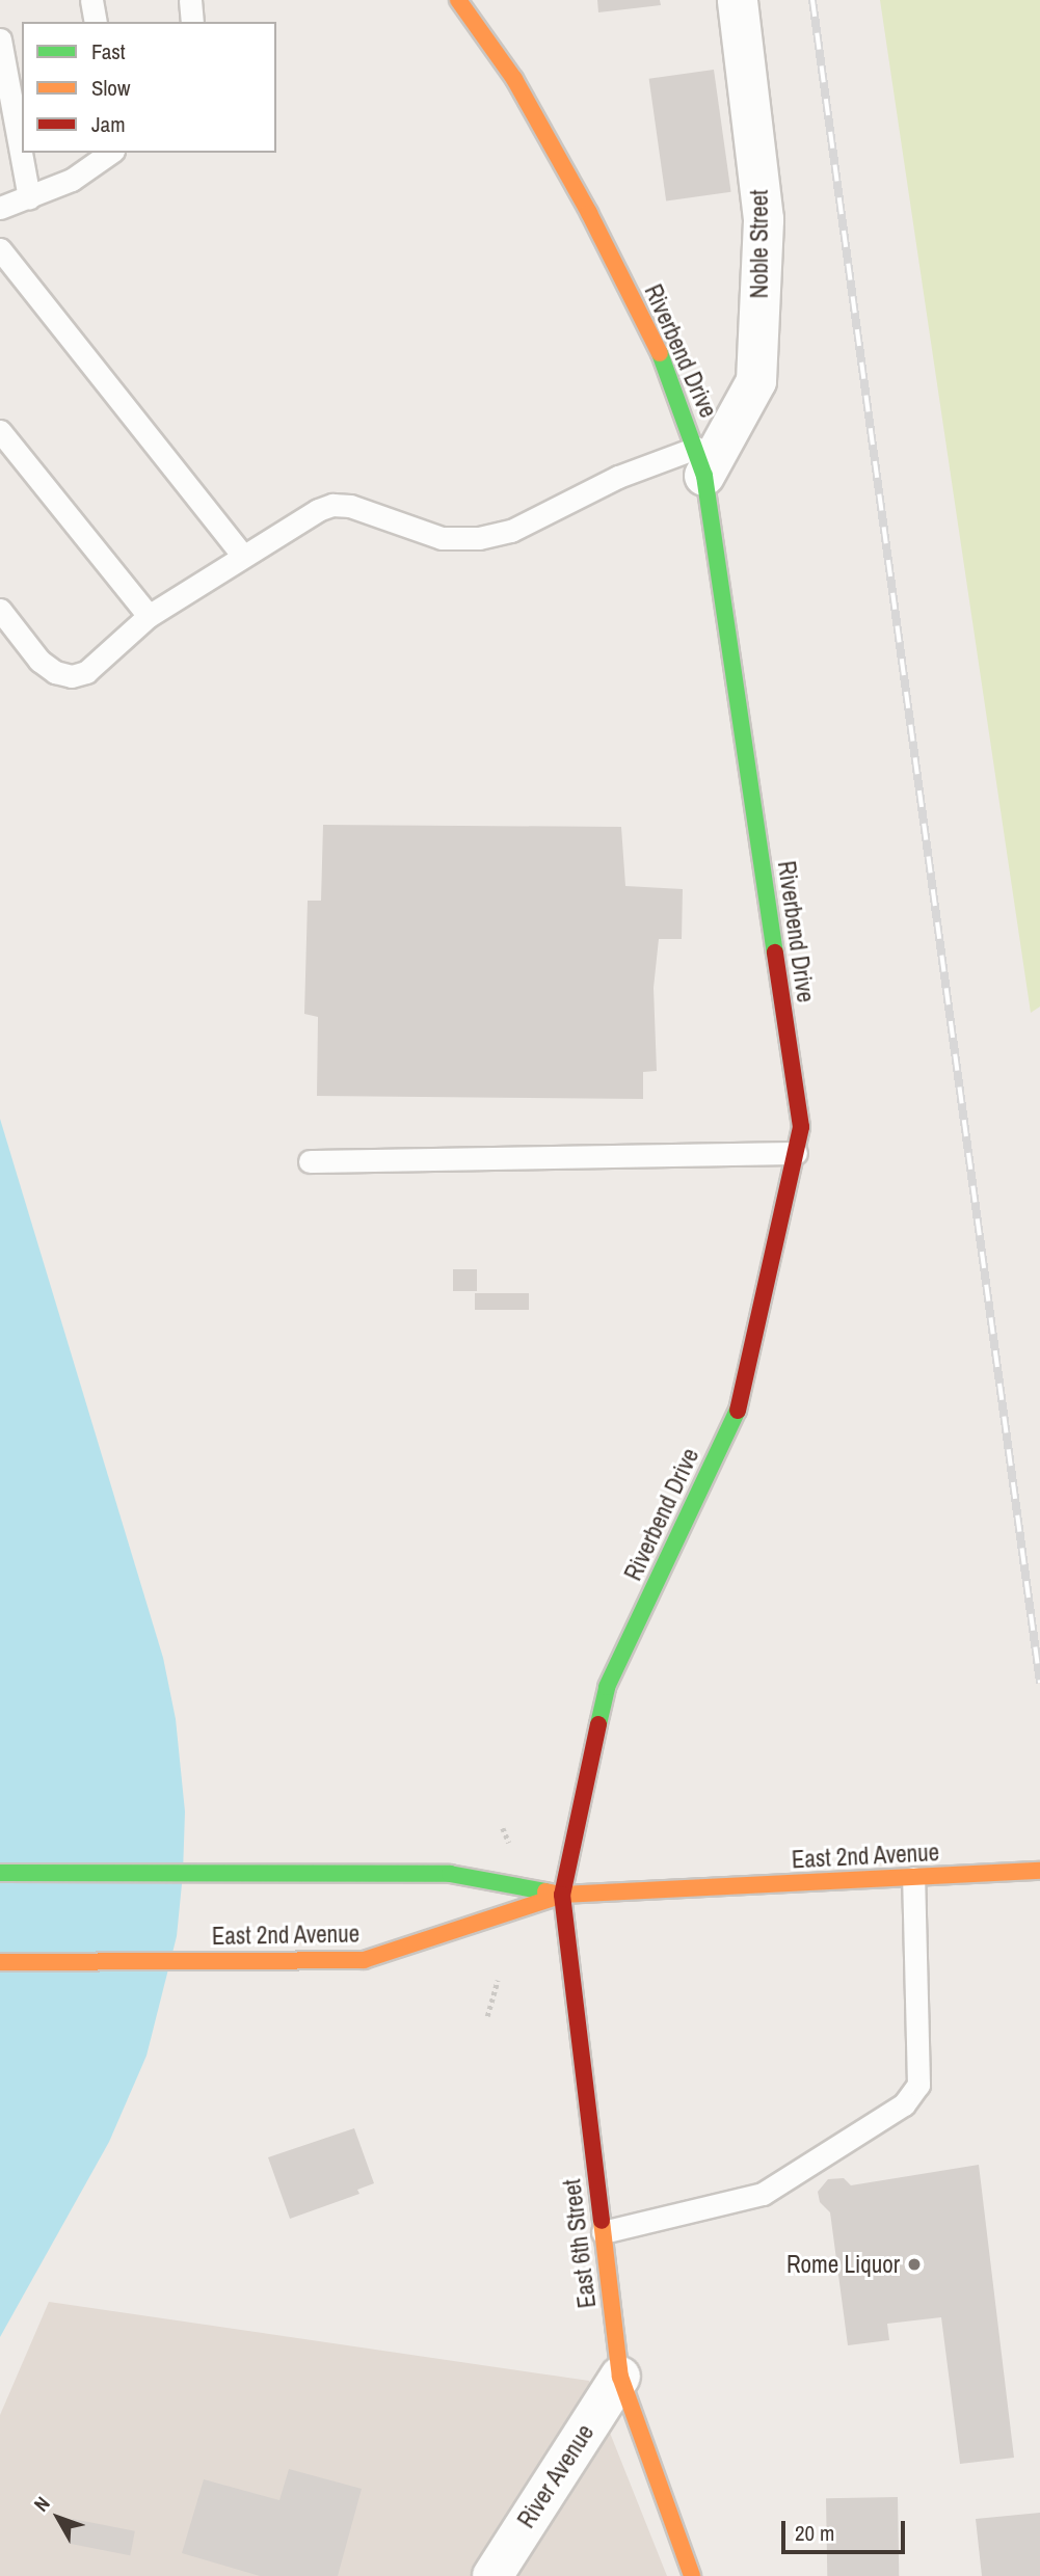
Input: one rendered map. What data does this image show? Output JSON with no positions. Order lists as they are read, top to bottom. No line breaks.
{"streets":{"main road":["Riverbend Drive","East 2nd Avenue","East 6th Street"],"street":["Noble Street","River Avenue"]},"crossings":[["Noble Street","Riverbend Drive"],["Riverbend Drive","East 2nd Avenue"],["Riverbend Drive","East 6th Street"],["East 2nd Avenue","East 6th Street"],["East 6th Street","River Avenue"]],"places":["Rome Liquor"],"legend":["Fast","Slow","Jam"],"scale_bar":"20 m","north":"top left"}
